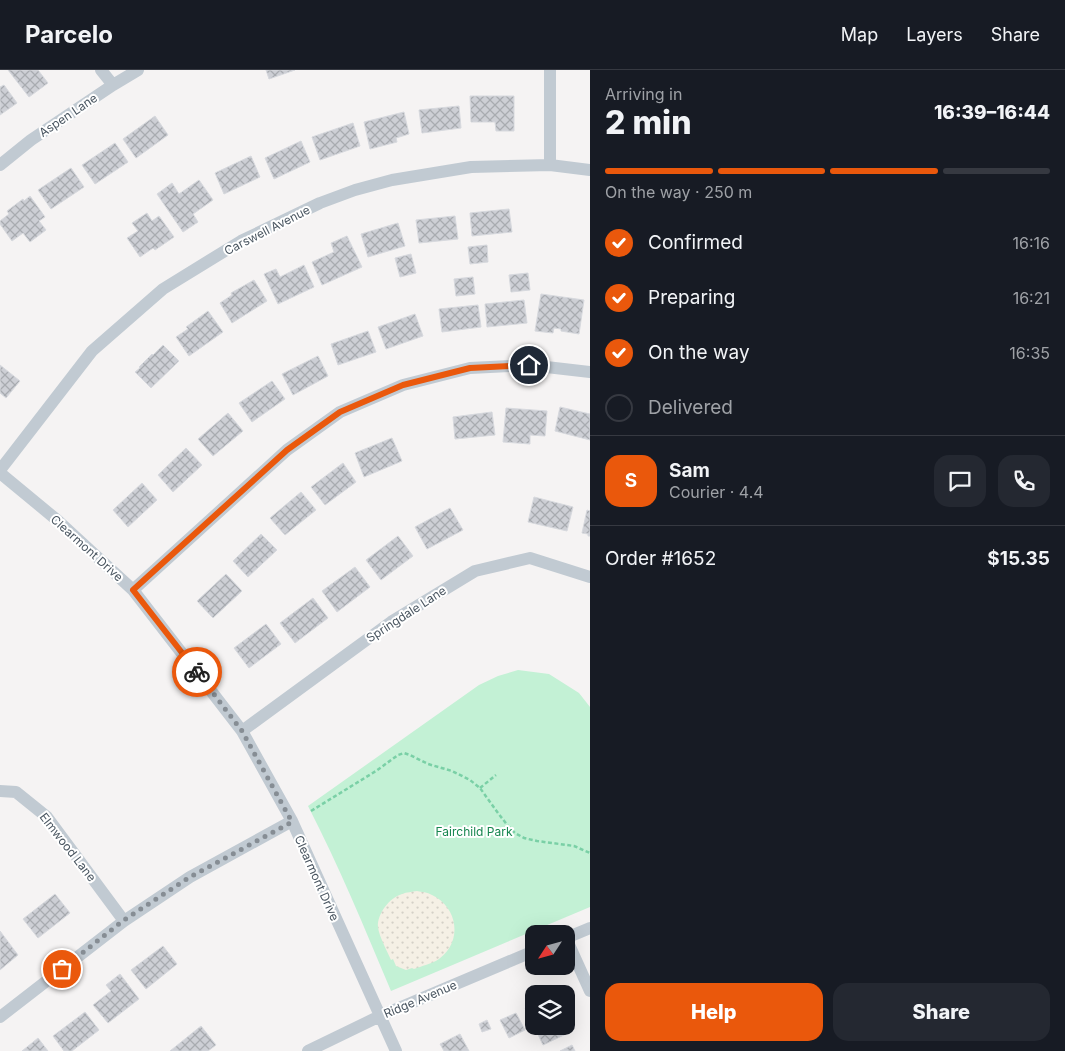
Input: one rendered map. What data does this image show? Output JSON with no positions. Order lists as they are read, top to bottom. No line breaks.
{"streets":{"street":["Aspen Lane","Carswell Avenue","Clearmont Drive","Springdale Lane","Elmwood Lane","Ridge Avenue"]},"crossings":[["Carswell Avenue","Clearmont Drive"],["Clearmont Drive","Springdale Lane"],["Clearmont Drive","Ridge Avenue"]],"parks":["Fairchild Park"],"north":"bottom left","page":{"header":"Parcelo","nav":["Map","Layers","Share"],"heading":["2 min","Arriving in","16:39–16:44"],"panel":["Sam","Courier · 4.4","Order #1652","$15.35"],"bar":"On the way · 250 m","list":[["Confirmed","16:16"],["Preparing","16:21"],["On the way","16:35"],"Delivered"],"round":"S","buttons":["Help","Share"]}}
